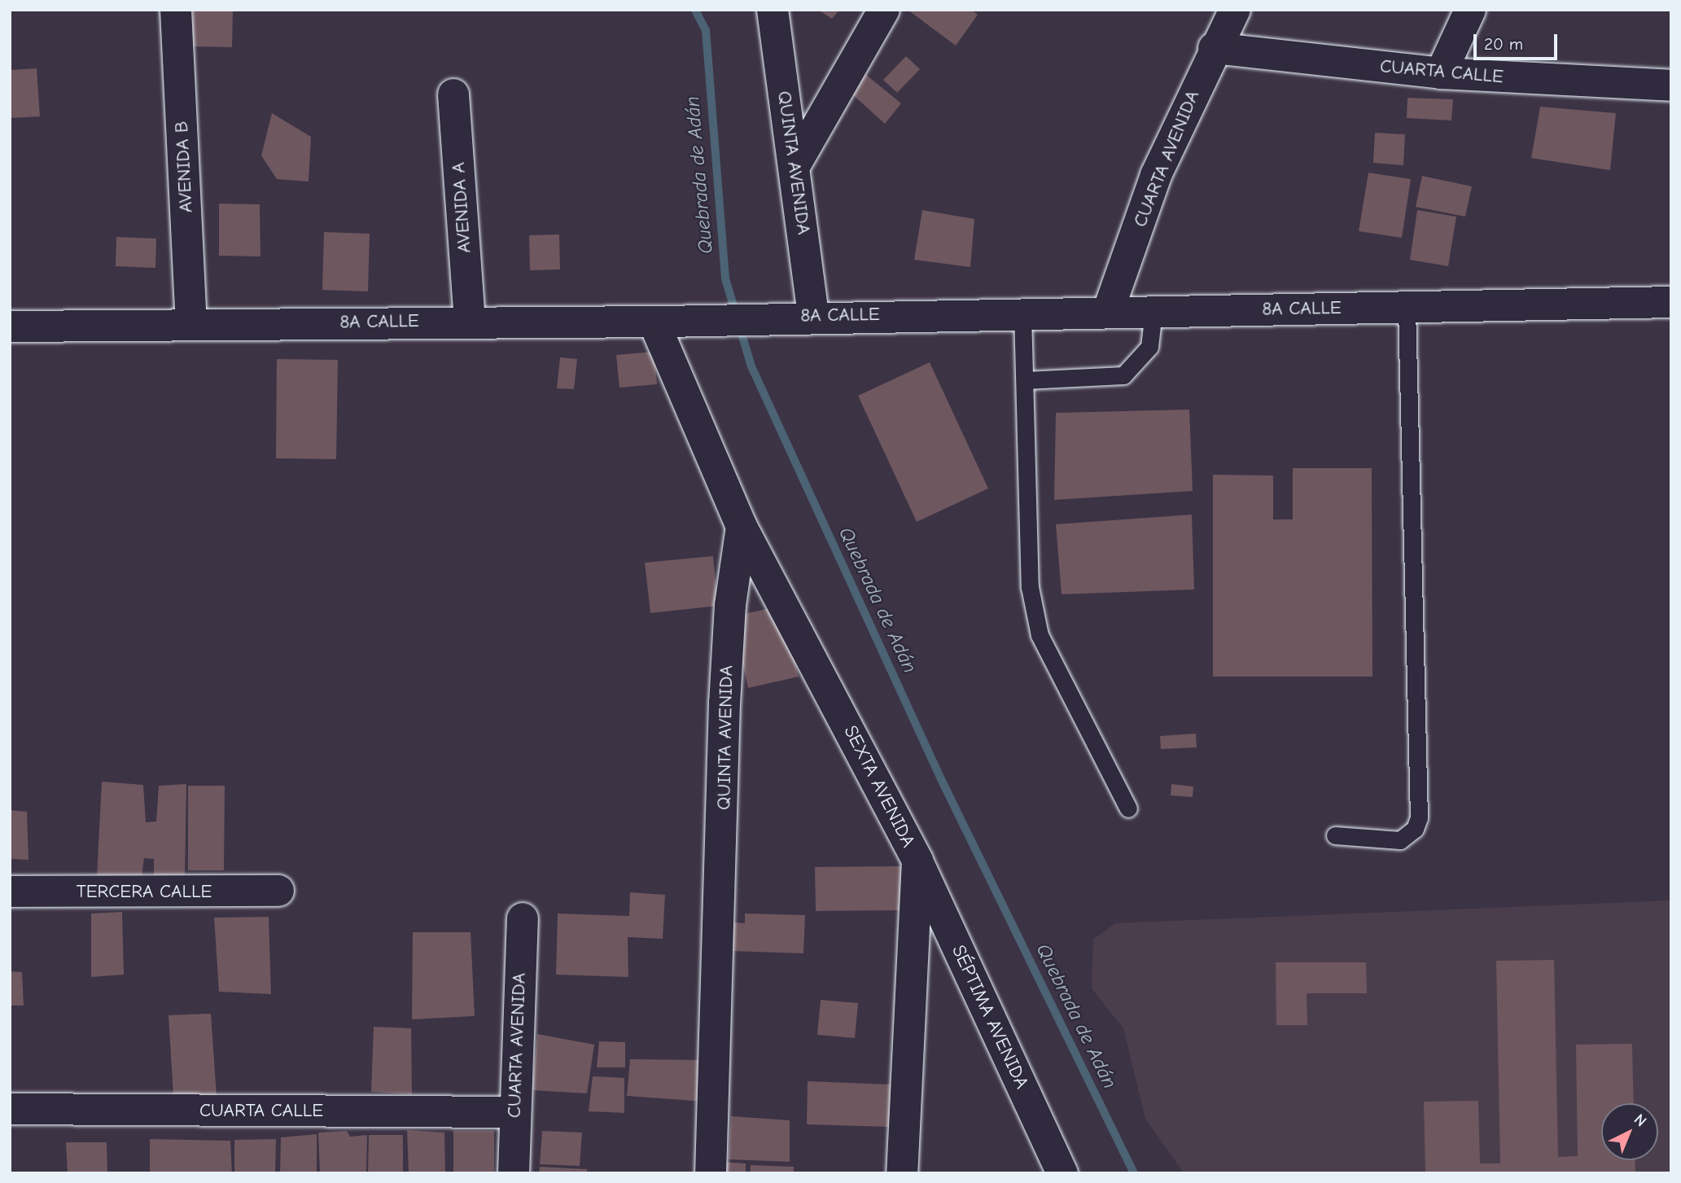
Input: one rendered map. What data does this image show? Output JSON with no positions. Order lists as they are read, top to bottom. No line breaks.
{"streets":{"street":["CUARTA CALLE","CUARTA AVENIDA","QUINTA AVENIDA","AVENIDA B","AVENIDA A","8A CALLE","SEXTA AVENIDA","TERCERA CALLE","SÉPTIMA AVENIDA"]},"crossings":[["CUARTA CALLE","CUARTA AVENIDA"],["CUARTA AVENIDA","8A CALLE"],["QUINTA AVENIDA","8A CALLE"],["QUINTA AVENIDA","SEXTA AVENIDA"],["AVENIDA B","8A CALLE"],["AVENIDA A","8A CALLE"],["SEXTA AVENIDA","SÉPTIMA AVENIDA"]],"water":["Quebrada de Adán"],"scale_bar":"20 m","north":"top right"}
